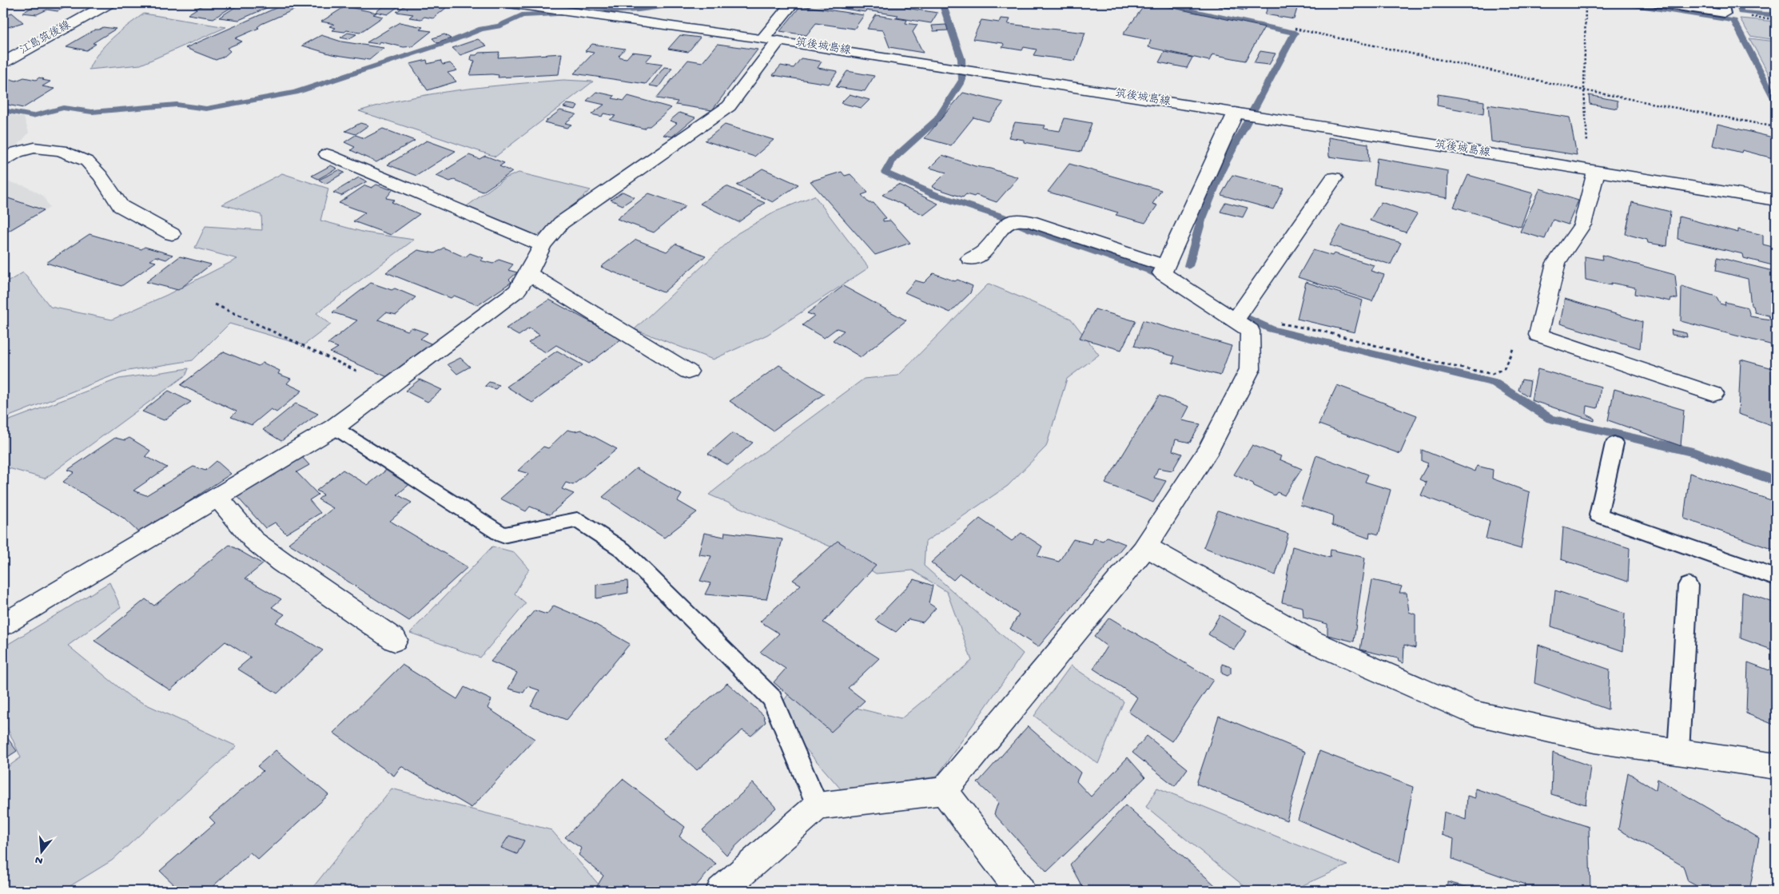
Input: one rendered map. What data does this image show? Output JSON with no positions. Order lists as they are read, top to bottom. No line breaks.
{"streets":{"street":["江島筑後線","筑後城島線"]},"north":"bottom"}
